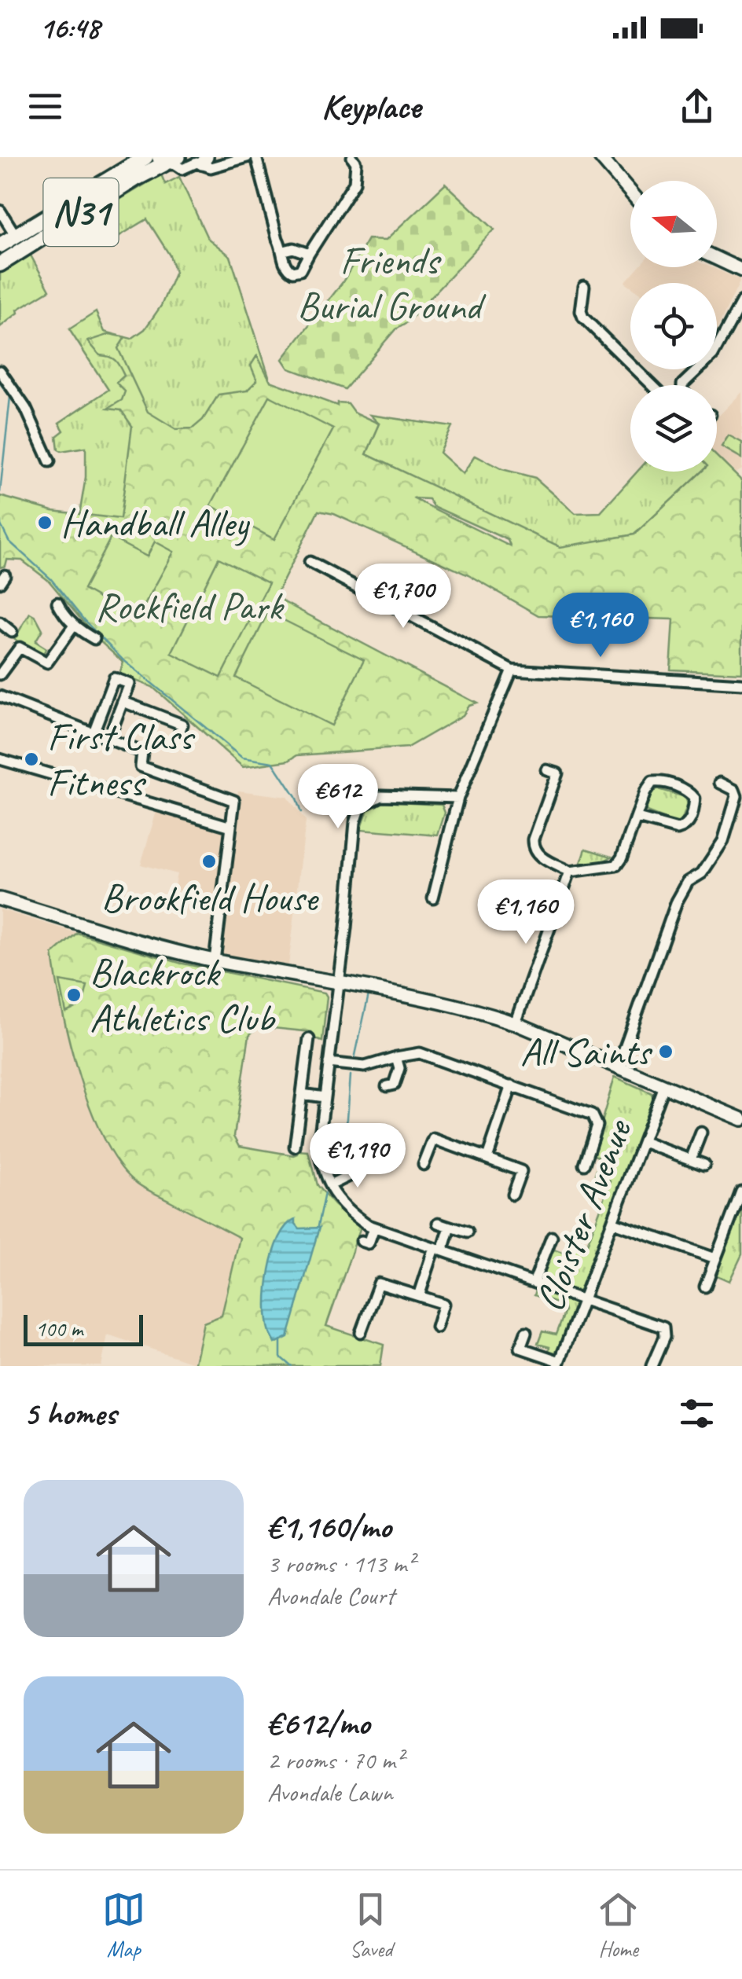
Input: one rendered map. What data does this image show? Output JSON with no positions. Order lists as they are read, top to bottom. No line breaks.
{"streets":{"highway":["N31"],"street":["Cloister Avenue"]},"parks":["Friends Burial Ground","Rockfield Park"],"places":["Handball Alley","First Class Fitness","Brookfield House","Blackrock Athletics Club","All Saints"],"scale_bar":"100 m","north":"left","page":{"status":"16:48","header":"Keyplace","price":["€1,700","€1,160","€612","€1,160","€1,190"],"scale":"100 m","heading":"5 homes","list":[{"name":"€1,160/mo","note":"3 rooms · 113 m² · Avondale Court"},{"name":"€612/mo","note":"2 rooms · 70 m² · Avondale Lawn"}],"tabs":["Map","Saved","Home"]}}
